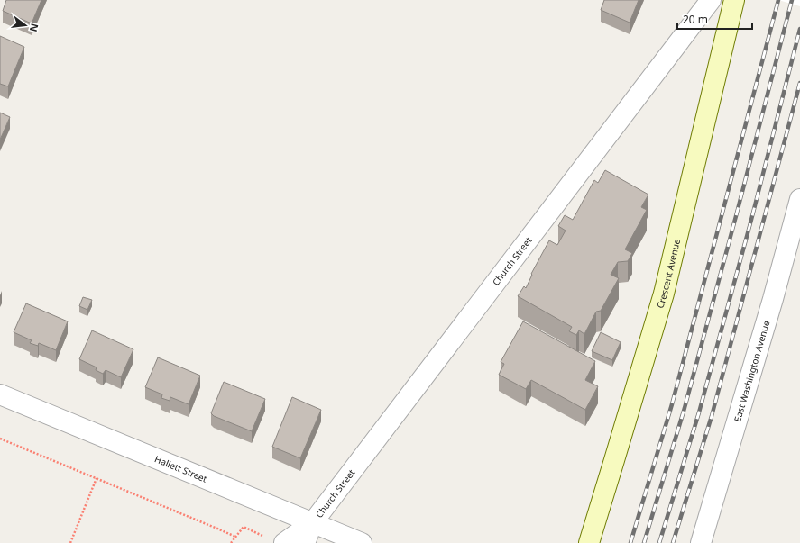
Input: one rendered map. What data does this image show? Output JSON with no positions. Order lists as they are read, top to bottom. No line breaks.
{"streets":{"street":["Church Street","Crescent Avenue","East Washington Avenue","Hallett Street"]},"crossings":[["Church Street","Hallett Street"]],"scale_bar":"20 m","north":"right"}
